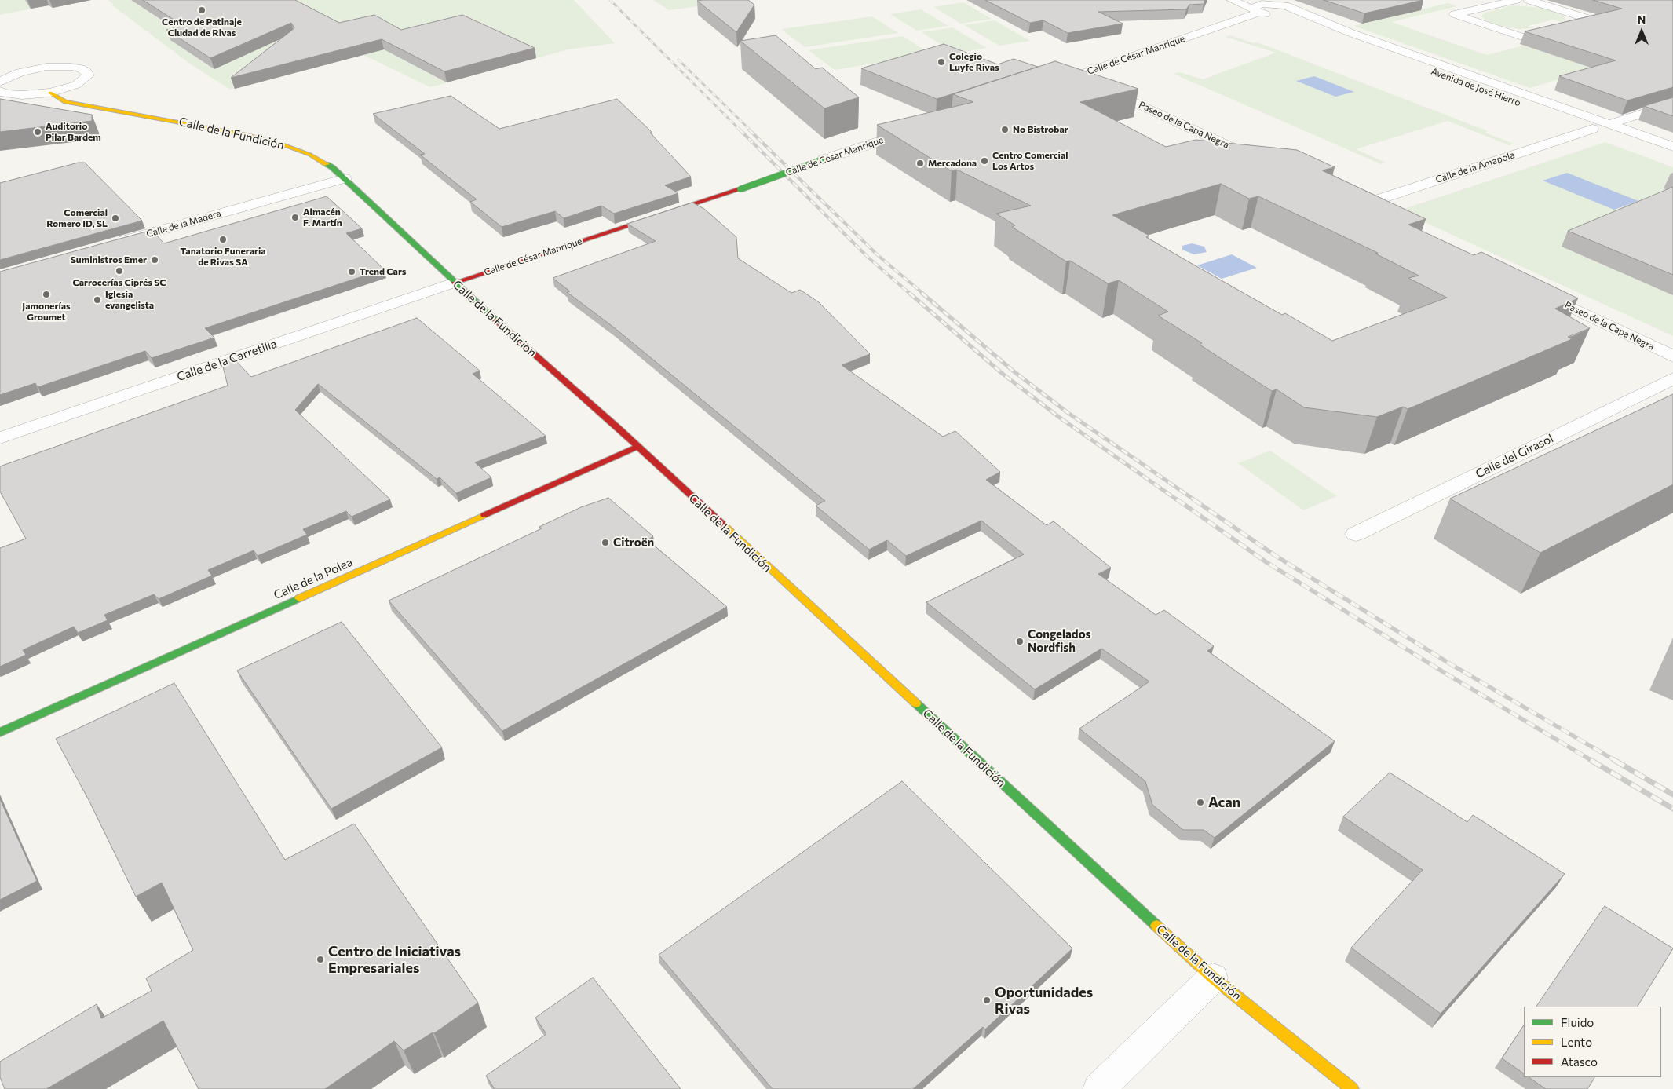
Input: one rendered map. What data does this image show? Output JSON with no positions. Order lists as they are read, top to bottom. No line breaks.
{"streets":{"street":["Calle de César Manrique","Avenida de José Hierro","Paseo de la Capa Negra","Calle de la Fundición","Calle de la Amapola","Calle de la Madera","Calle de la Carretilla","Calle del Girasol","Calle de la Polea"]},"crossings":[["Calle de César Manrique","Avenida de José Hierro"],["Calle de César Manrique","Paseo de la Capa Negra"],["Calle de César Manrique","Calle de la Fundición"],["Calle de César Manrique","Calle de la Carretilla"],["Avenida de José Hierro","Calle de la Amapola"],["Calle de la Fundición","Calle de la Madera"],["Calle de la Fundición","Calle de la Carretilla"],["Calle de la Fundición","Calle de la Polea"]],"places":["Centro de Patinaje Ciudad de Rivas","Colegio Luyfe Rivas","No Bistrobar","Auditorio Pilar Bardem","Centro Comercial Los Artos","Mercadona","Almacén F. Martín","Comercial Romero ID, SL","Tanatorio Funeraria de Rivas SA","Suministros Emer","Carrocerías Ciprés SC","Trend Cars","Jamonerías Groumet","Iglesia evangelista","Citroën","Congelados Nordfish","Acan","Centro de Iniciativas Empresariales","Oportunidades Rivas"],"legend":["Fluido","Lento","Atasco"],"north":"top"}
